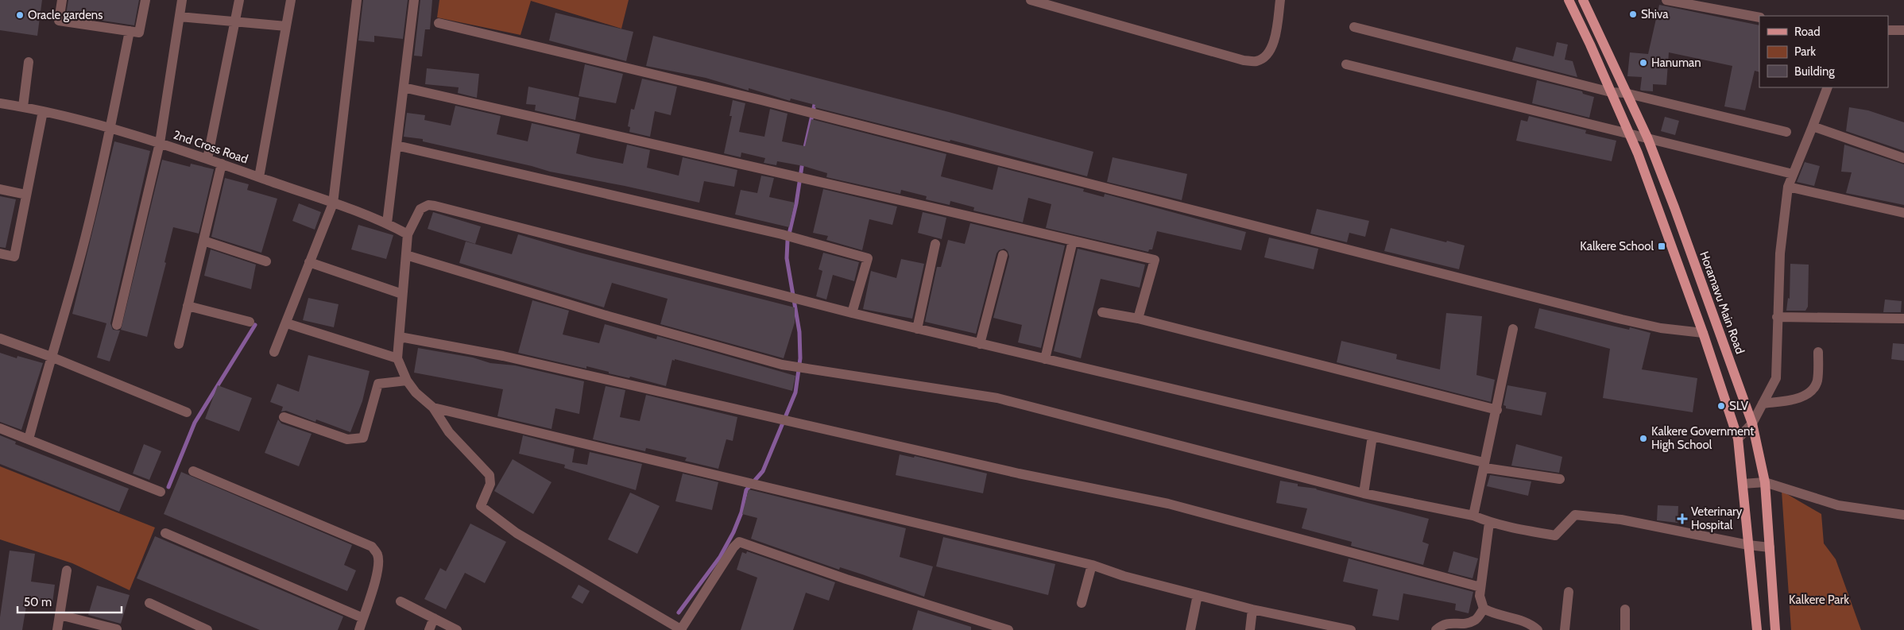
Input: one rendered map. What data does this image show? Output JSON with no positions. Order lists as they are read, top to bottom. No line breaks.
{"streets":{"main road":["Horamavu Main Road"],"street":["2nd Cross Road"]},"parks":["Kalkere Park"],"places":{"other":["Shiva","Oracle gardens","Hanuman","SLV","Kalkere Government High School"],"transit":["Kalkere School"],"health":["Veterinary Hospital"]},"legend":["Road","Park","Building"],"scale_bar":"50 m"}
